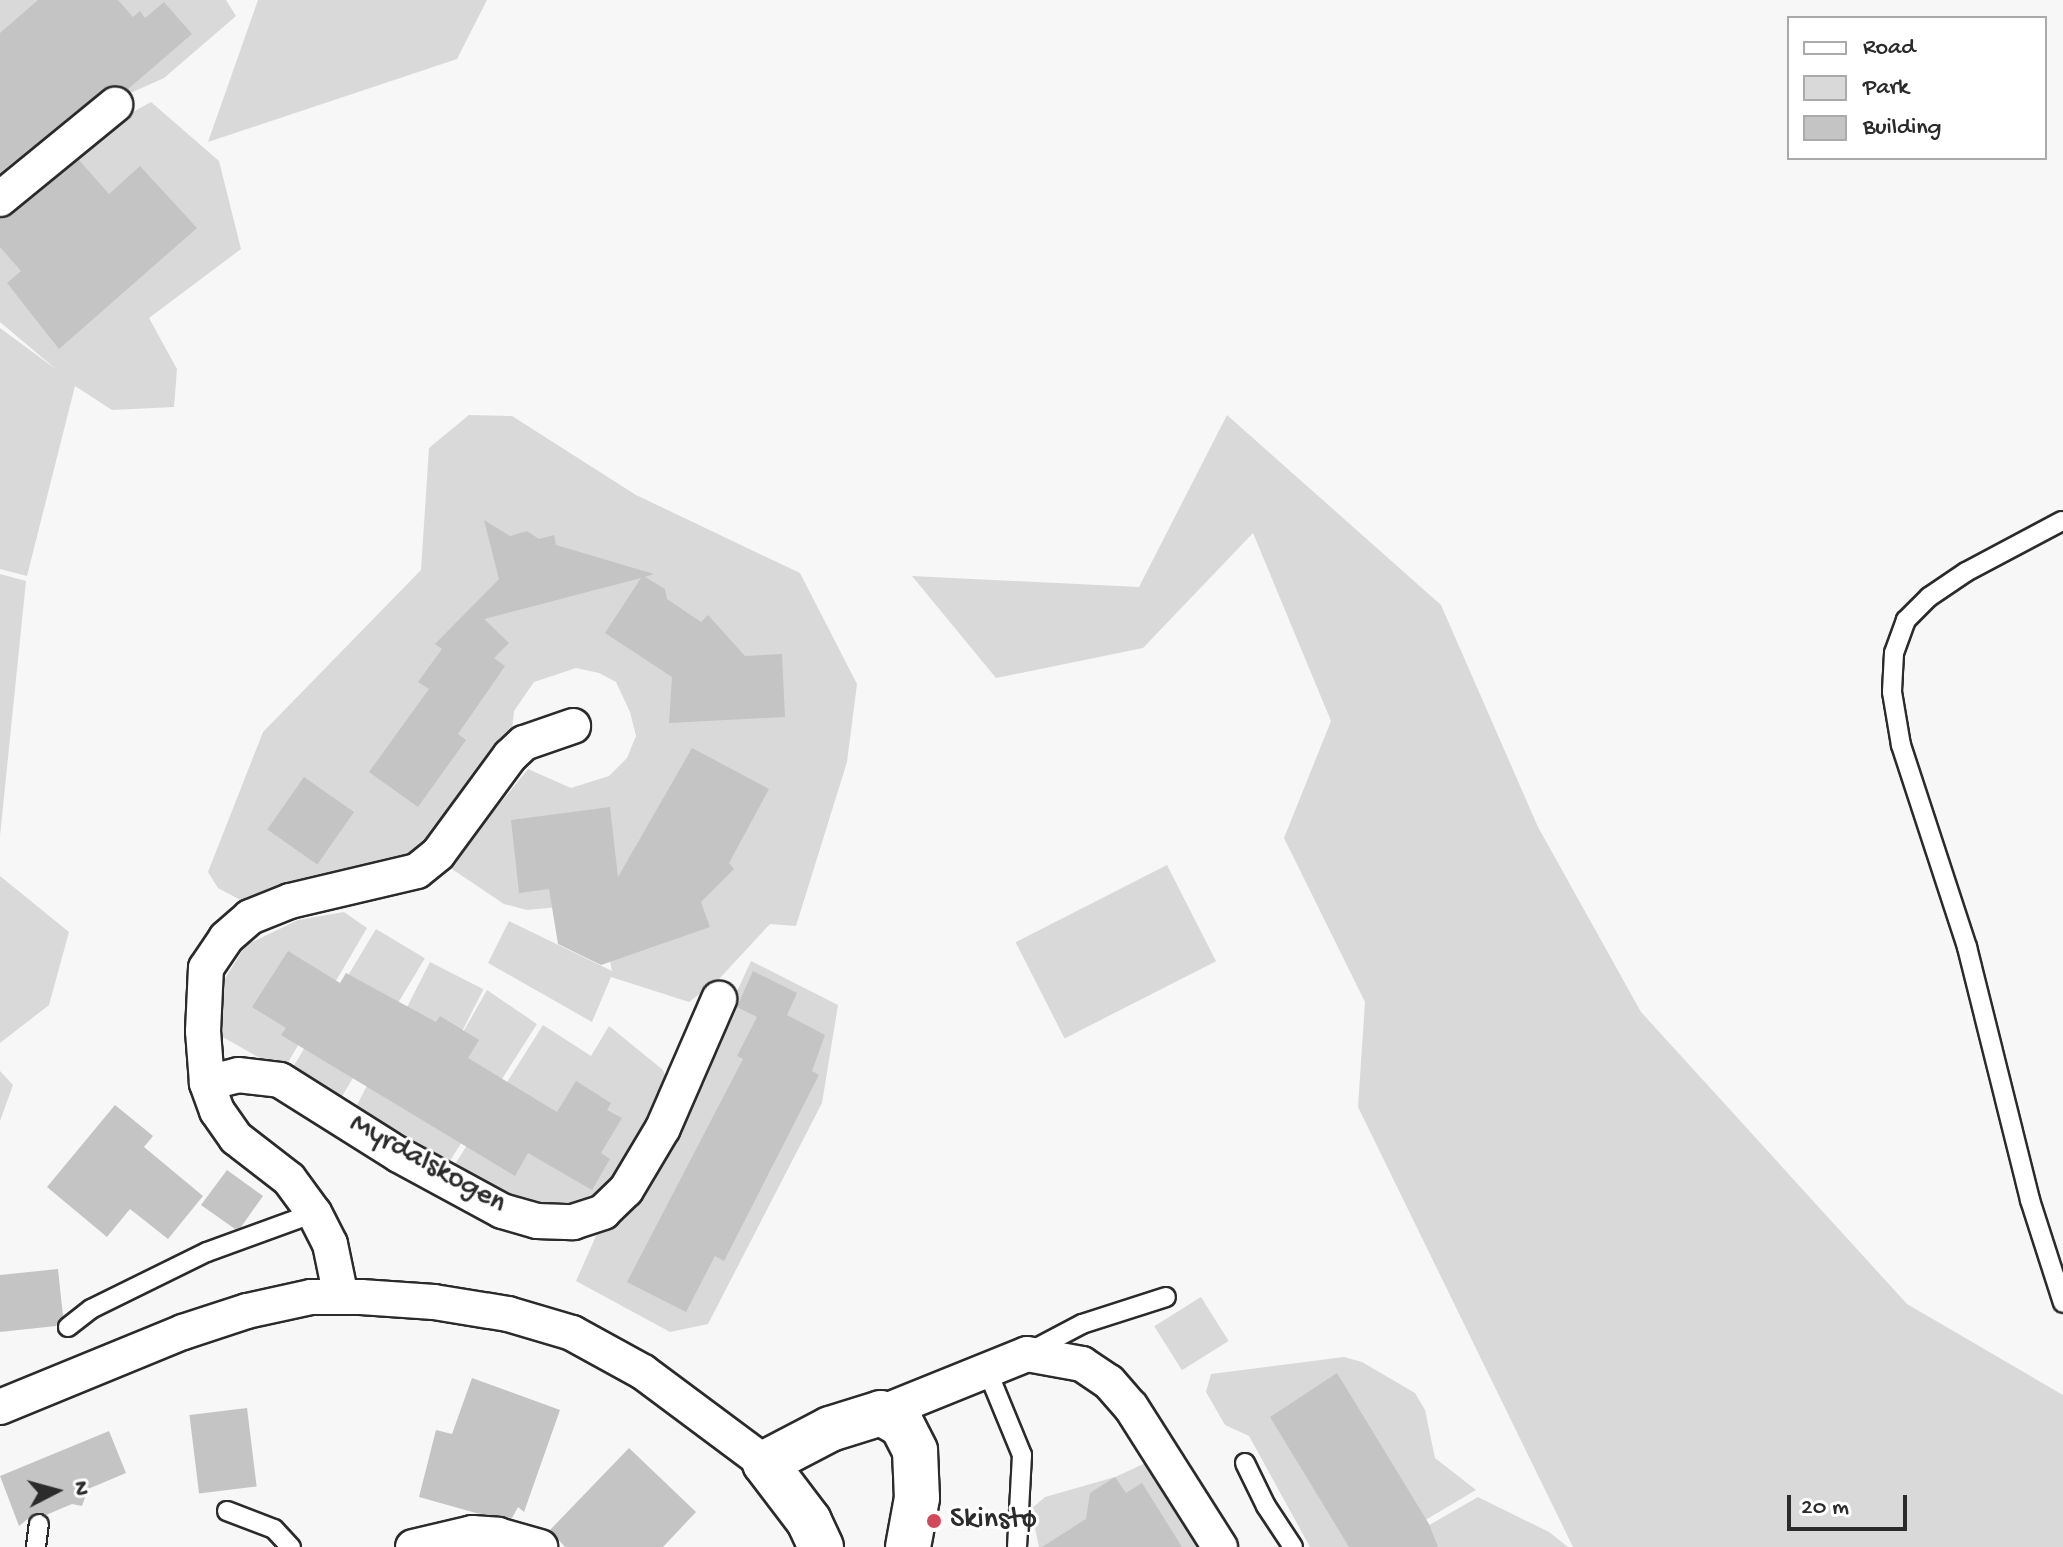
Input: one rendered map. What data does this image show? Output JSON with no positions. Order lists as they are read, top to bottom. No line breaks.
{"streets":{"street":["Myrdalskogen"]},"places":["Skinstø"],"legend":["Road","Park","Building"],"scale_bar":"20 m","north":"right"}
